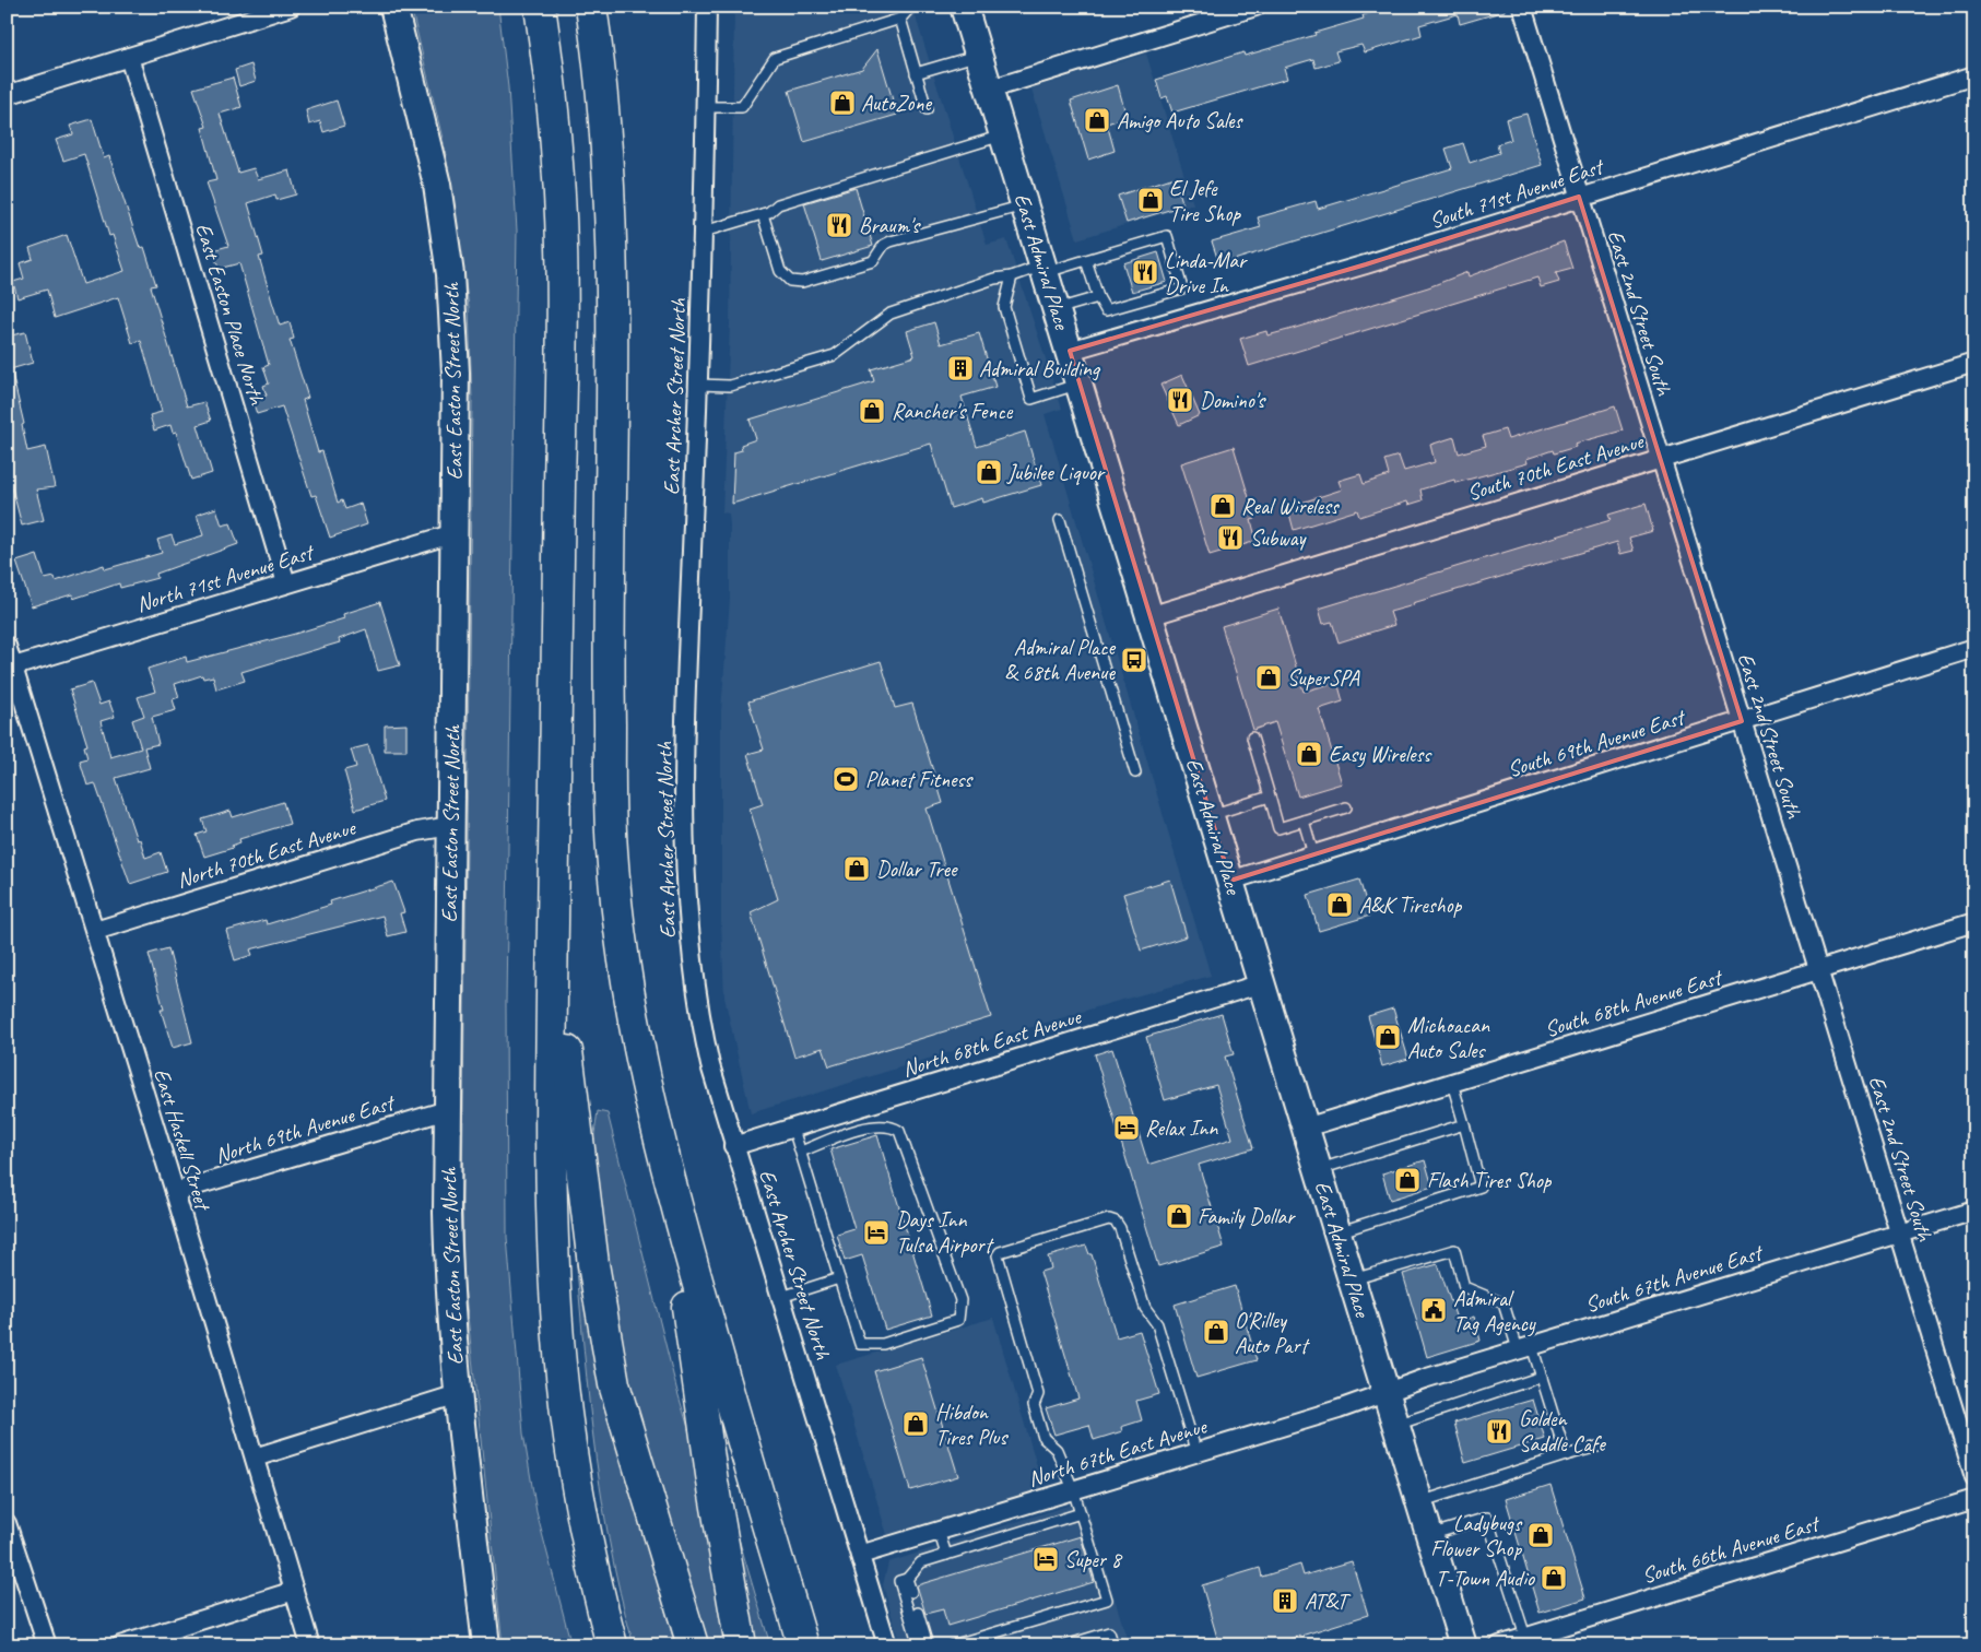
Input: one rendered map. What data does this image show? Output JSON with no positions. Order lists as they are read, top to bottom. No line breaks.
{"streets":{"main road":["East Admiral Place","East Easton Street North"],"street":["South 71st Avenue East","East 2nd Street South","East Easton Place North","East Archer Street North","South 70th East Avenue","North 71st Avenue East","South 69th Avenue East","North 70th East Avenue","South 68th Avenue East","North 68th East Avenue","North 69th Avenue East","East Haskell Street","South 67th Avenue East","North 67th East Avenue","South 66th Avenue East"]},"crossings":[["South 71st Avenue East","East Admiral Place"],["South 71st Avenue East","East 2nd Street South"],["East Admiral Place","South 70th East Avenue"],["East Admiral Place","South 69th Avenue East"],["East Admiral Place","South 68th Avenue East"],["East Admiral Place","North 68th East Avenue"],["East Admiral Place","South 67th Avenue East"],["East Admiral Place","North 67th East Avenue"],["East 2nd Street South","South 70th East Avenue"],["East 2nd Street South","South 69th Avenue East"],["East 2nd Street South","South 68th Avenue East"],["East 2nd Street South","South 67th Avenue East"],["East Easton Place North","North 71st Avenue East"],["East Easton Street North","North 71st Avenue East"],["East Easton Street North","North 70th East Avenue"],["East Easton Street North","North 69th Avenue East"],["East Archer Street North","North 68th East Avenue"],["East Archer Street North","North 67th East Avenue"],["North 71st Avenue East","East Haskell Street"],["North 70th East Avenue","East Haskell Street"],["North 69th Avenue East","East Haskell Street"],["South 67th Avenue East","North 67th East Avenue"]],"places":{"shop":["AutoZone","Amigo Auto Sales","El Jefe Tire Shop","Rancher's Fence","Jubilee Liquor","Real Wireless","SuperSPA","Easy Wireless","Dollar Tree","A&K Tireshop","Michoacan Auto Sales","Flash Tires Shop","Family Dollar","O'Rilley Auto Part","Hibdon Tires Plus","Ladybugs Flower Shop","T-Town Audio"],"restaurant":["Braum's","Linda-Mar Drive In","Domino's","Subway","Golden Saddle Cafe"],"building":["Admiral Building","AT&T"],"bus stop":["Admiral Place & 68th Avenue"],"sports":["Planet Fitness"],"hotel":["Relax Inn","Days Inn Tulsa Airport","Super 8"],"public building":["Admiral Tag Agency"]}}
